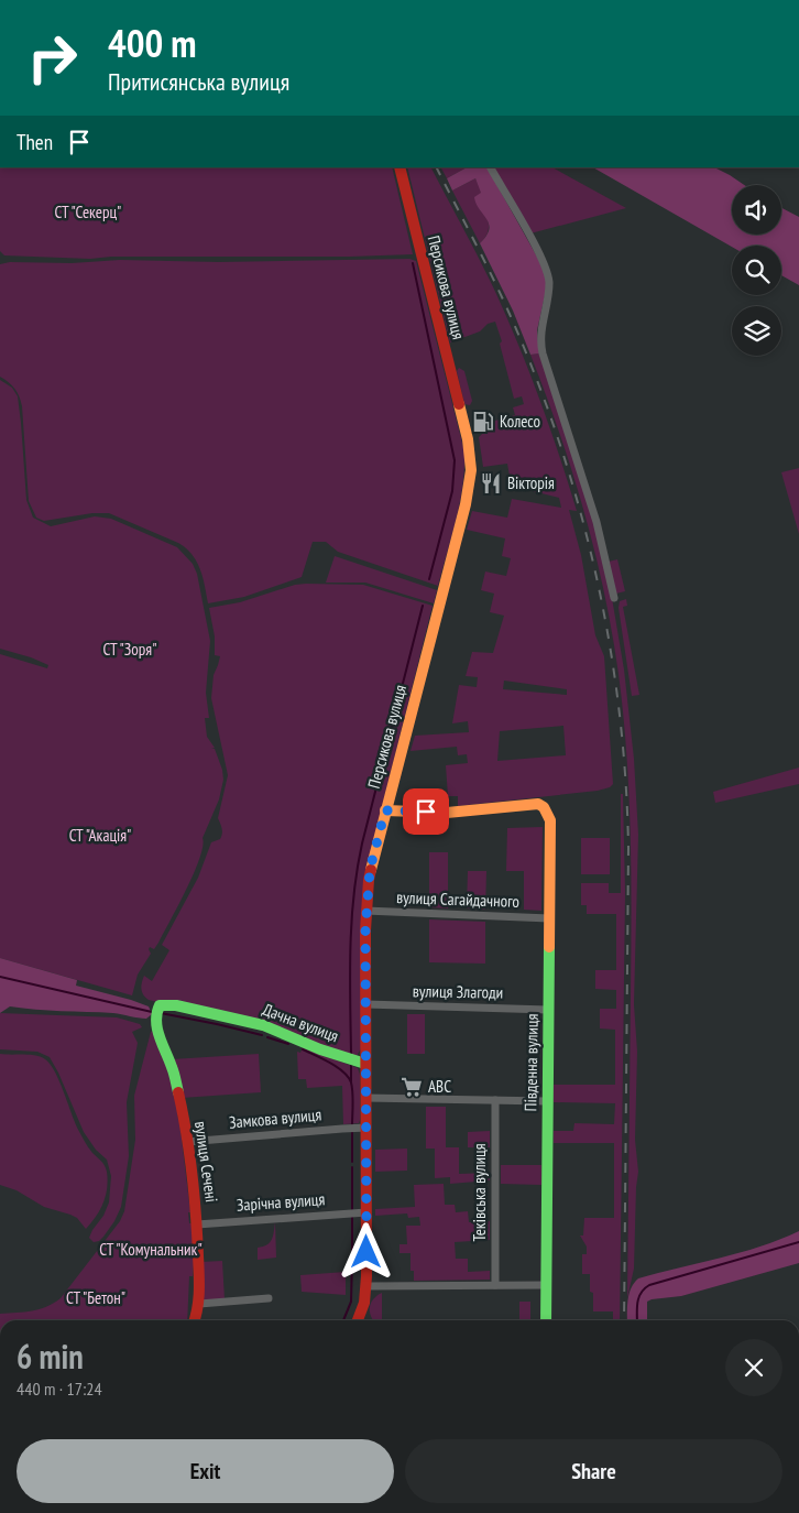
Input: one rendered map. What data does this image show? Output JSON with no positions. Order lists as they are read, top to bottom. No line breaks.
{"streets":{"street":["Персикова вулиця","вулиця Сагайдачного","вулиця Злагоди","Дачна вулиця","Південна вулиця","Замкова вулиця","вулиця Сечені","Теківська вулиця","Зарічна вулиця"]},"crossings":[["Персикова вулиця","вулиця Сагайдачного"],["Персикова вулиця","вулиця Злагоди"],["Персикова вулиця","Дачна вулиця"],["Персикова вулиця","Південна вулиця"],["Персикова вулиця","Замкова вулиця"],["Персикова вулиця","Зарічна вулиця"],["вулиця Сагайдачного","Південна вулиця"],["вулиця Злагоди","Південна вулиця"],["Дачна вулиця","вулиця Сечені"],["Замкова вулиця","вулиця Сечені"],["вулиця Сечені","Зарічна вулиця"]],"parks":["СТ \"Секерц\"","СТ \"Зоря\"","СТ \"Акація\"","СТ \"Комунальник\"","СТ \"Бетон\""],"places":{"fuel station":["Колесо"],"restaurant":["Вікторія"],"supermarket":["ABC"]},"page":{"turn":["400 m","Притисянська вулиця"],"then":"Then","heading":["6 min","440 m · 17:24"],"buttons":["Exit","Share"]}}
